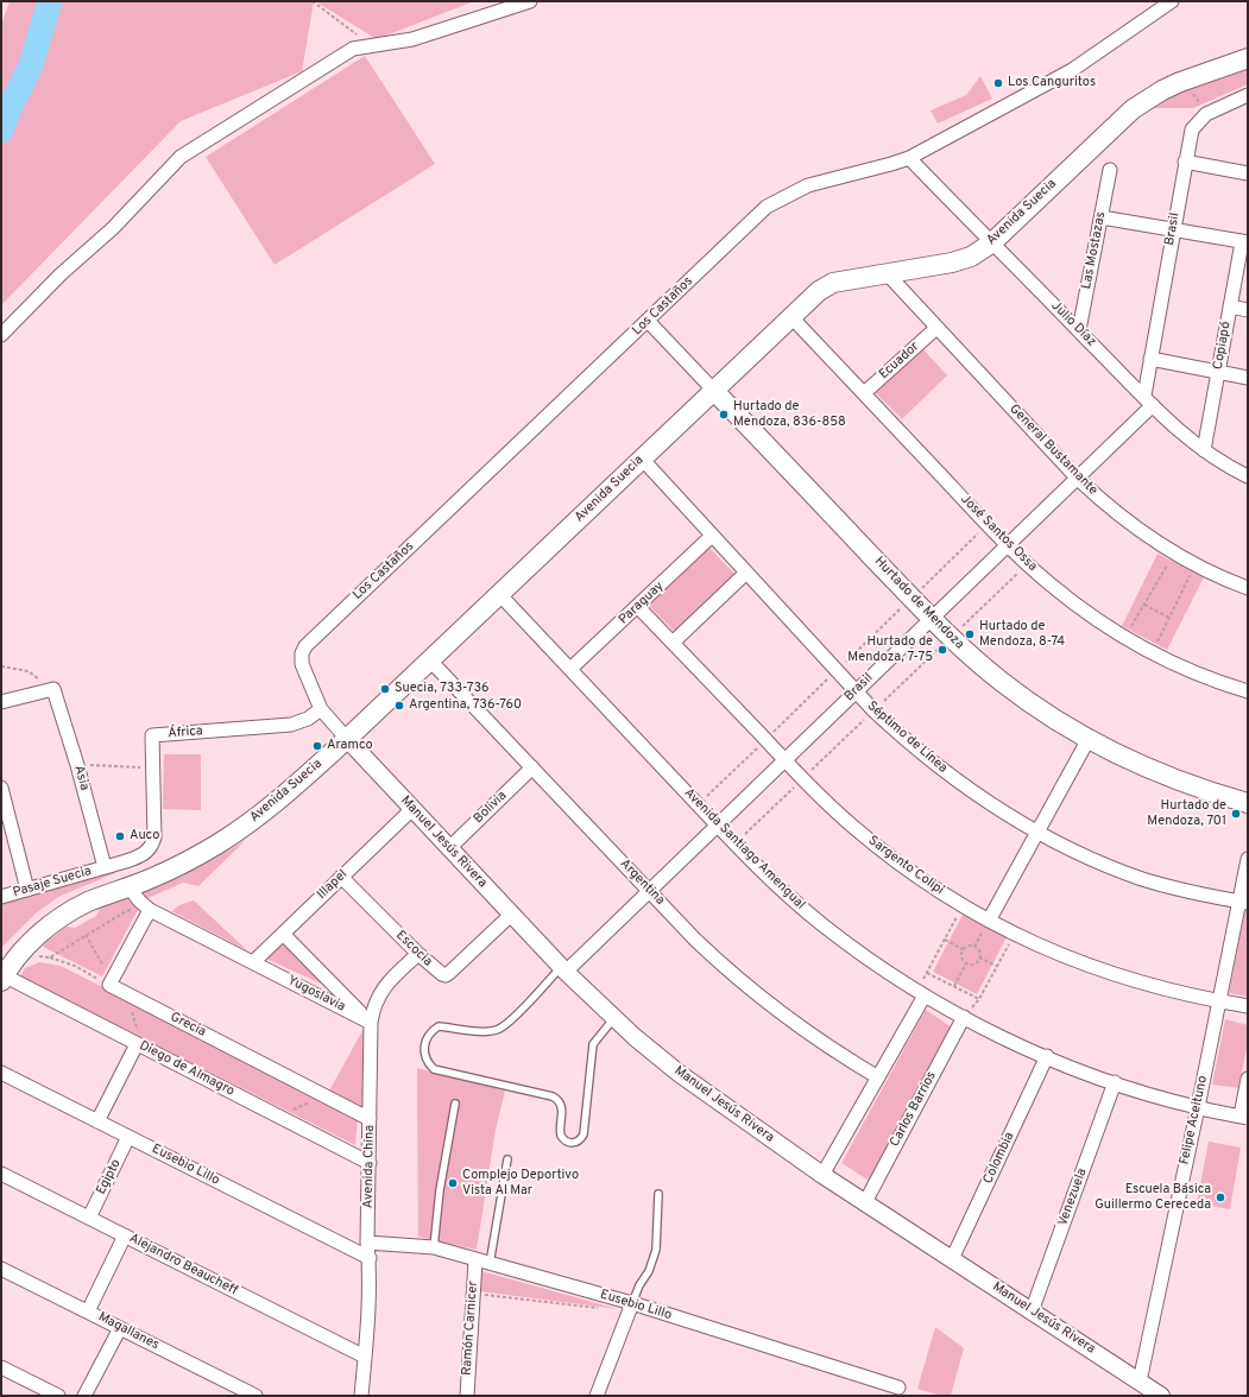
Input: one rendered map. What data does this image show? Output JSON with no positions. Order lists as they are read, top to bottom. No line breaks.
{"streets":{"main road":["Avenida Suecia","Hurtado de Mendoza"],"street":["Brasil","Las Mostazas","Los Castaños","Julio Díaz","Copiapó","Ecuador","General Bustamante","José Santos Ossa","Paraguay","África","Séptimo de Línea","Asia","Bolivia","Manuel Jesús Rivera","Avenida Santiago Amengual","Sargento Colipi","Pasaje Suecia","Argentina","Illapel","Escocia","Yugoslavia","Grecia","Diego de Almagro","Carlos Barrios","Felipe Aceituno","Colombia","Eusebio Lillo","Avenida China","Egipto","Venezuela","Alejandro Beaucheff","Ramón Carnicer","Magallanes"]},"crossings":[["Avenida Suecia","Los Castaños"],["Avenida Suecia","Julio Díaz"],["Avenida Suecia","General Bustamante"],["Avenida Suecia","José Santos Ossa"],["Avenida Suecia","Hurtado de Mendoza"],["Avenida Suecia","Séptimo de Línea"],["Avenida Suecia","Manuel Jesús Rivera"],["Avenida Suecia","Avenida Santiago Amengual"],["Avenida Suecia","Argentina"],["Avenida Suecia","Yugoslavia"],["Avenida Suecia","Diego de Almagro"],["Brasil","Julio Díaz"],["Brasil","General Bustamante"],["Brasil","José Santos Ossa"],["Brasil","Hurtado de Mendoza"],["Brasil","Séptimo de Línea"],["Brasil","Manuel Jesús Rivera"],["Brasil","Avenida Santiago Amengual"],["Brasil","Sargento Colipi"],["Brasil","Argentina"],["Las Mostazas","Julio Díaz"],["Los Castaños","Julio Díaz"],["Los Castaños","Hurtado de Mendoza"],["Los Castaños","África"],["Los Castaños","Manuel Jesús Rivera"],["Julio Díaz","Copiapó"],["Ecuador","General Bustamante"],["Ecuador","José Santos Ossa"],["Paraguay","Séptimo de Línea"],["Paraguay","Avenida Santiago Amengual"],["Paraguay","Sargento Colipi"],["África","Asia"],["África","Pasaje Suecia"],["Séptimo de Línea","Felipe Aceituno"],["Asia","Pasaje Suecia"],["Bolivia","Manuel Jesús Rivera"],["Bolivia","Argentina"],["Manuel Jesús Rivera","Illapel"],["Manuel Jesús Rivera","Escocia"],["Manuel Jesús Rivera","Carlos Barrios"],["Manuel Jesús Rivera","Felipe Aceituno"],["Manuel Jesús Rivera","Colombia"],["Manuel Jesús Rivera","Venezuela"],["Avenida Santiago Amengual","Carlos Barrios"],["Avenida Santiago Amengual","Felipe Aceituno"],["Avenida Santiago Amengual","Colombia"],["Avenida Santiago Amengual","Venezuela"],["Sargento Colipi","Felipe Aceituno"],["Illapel","Escocia"],["Illapel","Yugoslavia"],["Escocia","Avenida China"],["Yugoslavia","Avenida China"],["Grecia","Avenida China"],["Diego de Almagro","Avenida China"],["Eusebio Lillo","Avenida China"],["Eusebio Lillo","Egipto"],["Eusebio Lillo","Ramón Carnicer"],["Avenida China","Alejandro Beaucheff"],["Egipto","Alejandro Beaucheff"]],"places":["Los Canguritos","Hurtado de Mendoza, 836-858","Hurtado de Mendoza, 8-74","Hurtado de Mendoza, 7-75","Suecia, 733-736","Argentina, 736-760","Aramco","Hurtado de Mendoza, 701","Auco","Complejo Deportivo Vista Al Mar","Escuela Básica Guillermo Cereceda"]}
